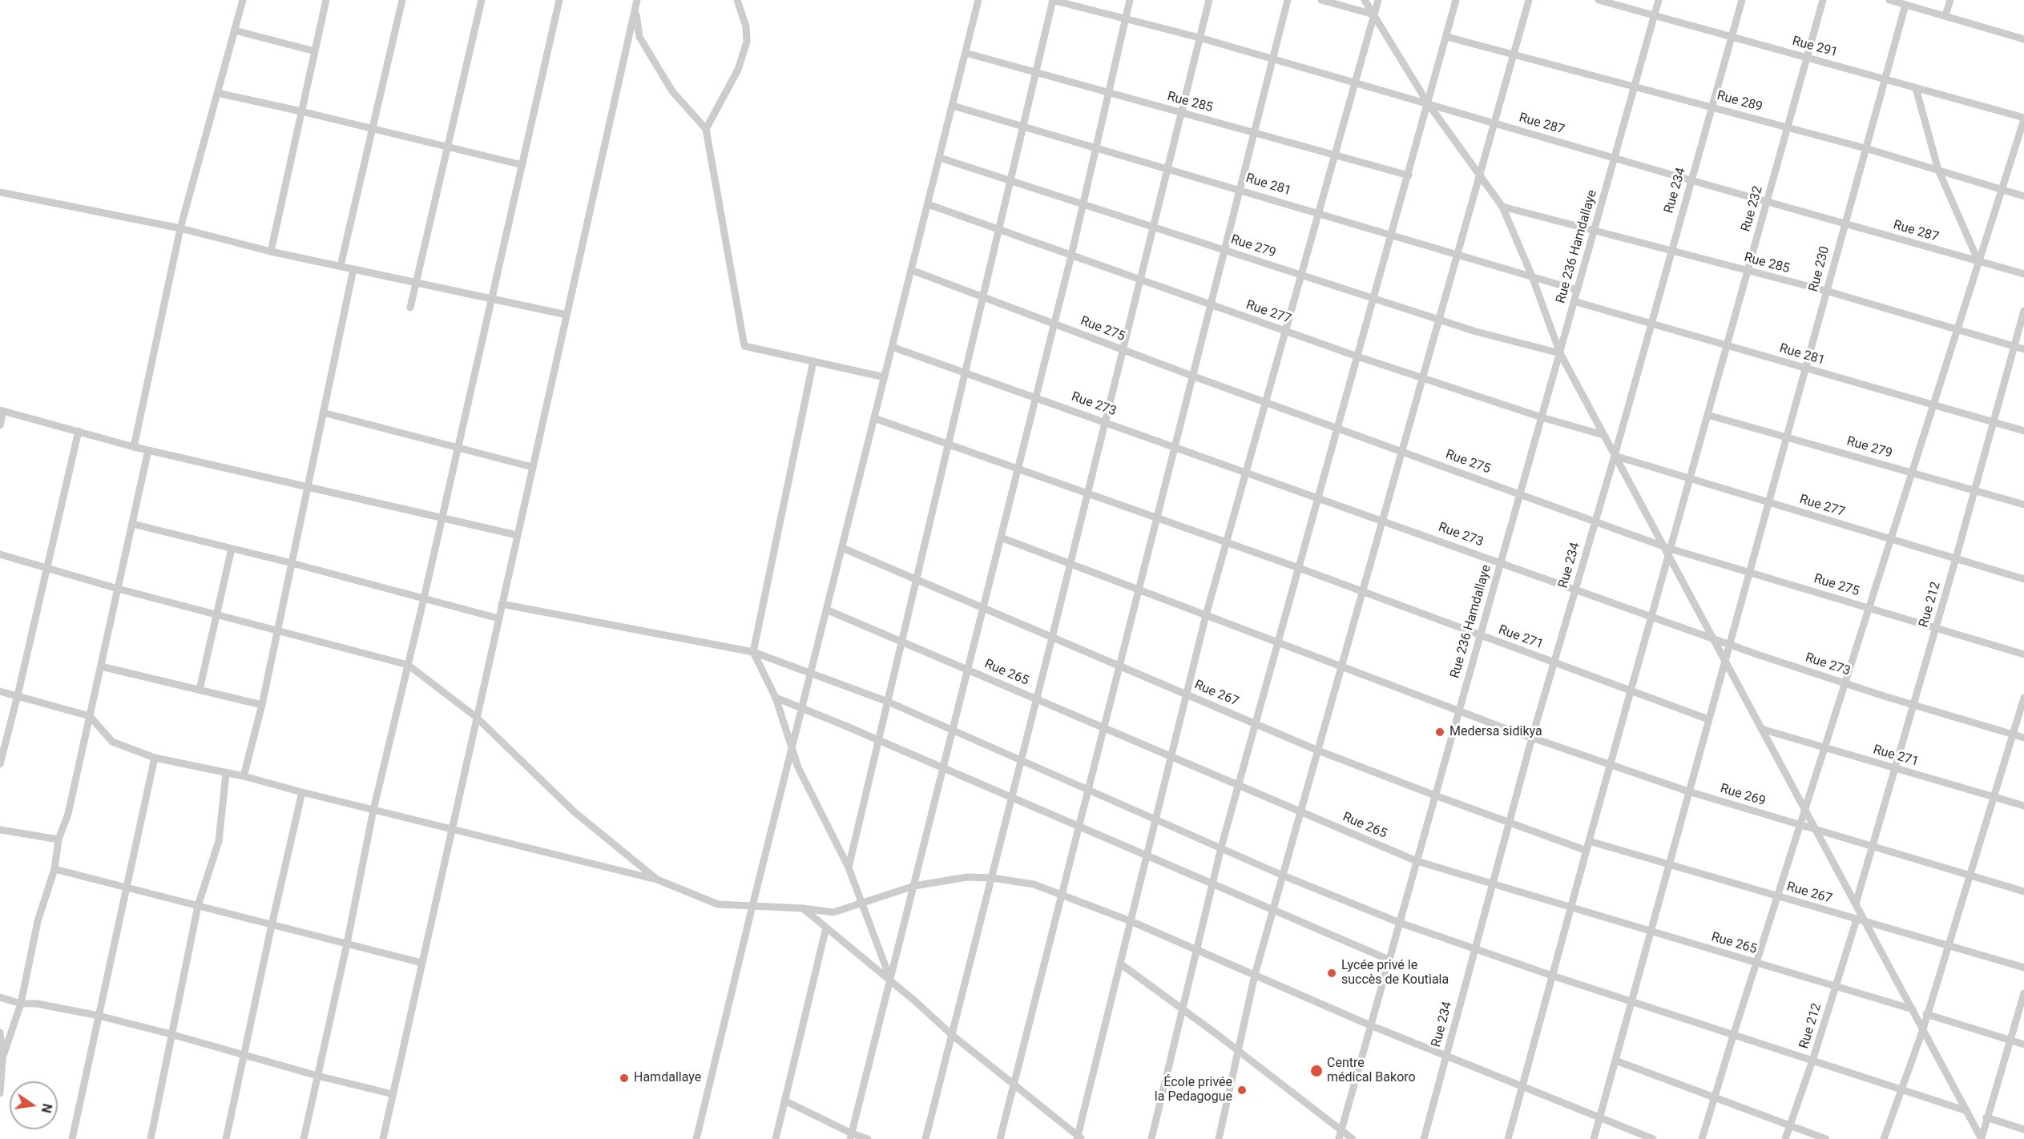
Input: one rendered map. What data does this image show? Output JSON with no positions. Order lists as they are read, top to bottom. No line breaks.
{"streets":{"street":["Rue 291","Rue 289","Rue 285","Rue 287","Rue 281","Rue 234","Rue 232","Rue 279","Rue 236 Hamdallaye","Rue 230","Rue 277","Rue 275","Rue 273","Rue 212","Rue 271","Rue 265","Rue 267","Rue 269"]},"crossings":[["Rue 291","Rue 234"],["Rue 291","Rue 232"],["Rue 291","Rue 236 Hamdallaye"],["Rue 291","Rue 230"],["Rue 289","Rue 234"],["Rue 289","Rue 232"],["Rue 289","Rue 236 Hamdallaye"],["Rue 289","Rue 230"],["Rue 285","Rue 234"],["Rue 285","Rue 232"],["Rue 285","Rue 236 Hamdallaye"],["Rue 285","Rue 230"],["Rue 285","Rue 212"],["Rue 287","Rue 234"],["Rue 287","Rue 232"],["Rue 287","Rue 236 Hamdallaye"],["Rue 287","Rue 230"],["Rue 281","Rue 234"],["Rue 281","Rue 232"],["Rue 281","Rue 236 Hamdallaye"],["Rue 281","Rue 230"],["Rue 281","Rue 212"],["Rue 234","Rue 277"],["Rue 234","Rue 275"],["Rue 234","Rue 273"],["Rue 234","Rue 271"],["Rue 234","Rue 265"],["Rue 234","Rue 267"],["Rue 234","Rue 269"],["Rue 232","Rue 279"],["Rue 232","Rue 277"],["Rue 232","Rue 275"],["Rue 232","Rue 273"],["Rue 232","Rue 271"],["Rue 232","Rue 265"],["Rue 232","Rue 267"],["Rue 232","Rue 269"],["Rue 279","Rue 236 Hamdallaye"],["Rue 279","Rue 230"],["Rue 279","Rue 212"],["Rue 236 Hamdallaye","Rue 277"],["Rue 236 Hamdallaye","Rue 275"],["Rue 236 Hamdallaye","Rue 273"],["Rue 236 Hamdallaye","Rue 271"],["Rue 236 Hamdallaye","Rue 265"],["Rue 236 Hamdallaye","Rue 267"],["Rue 236 Hamdallaye","Rue 269"],["Rue 230","Rue 277"],["Rue 230","Rue 275"],["Rue 230","Rue 273"],["Rue 230","Rue 271"],["Rue 230","Rue 265"],["Rue 230","Rue 267"],["Rue 230","Rue 269"],["Rue 277","Rue 212"],["Rue 275","Rue 212"],["Rue 273","Rue 212"],["Rue 212","Rue 271"],["Rue 212","Rue 265"],["Rue 212","Rue 267"],["Rue 212","Rue 269"]],"places":["Medersa sidikya","Lycée privé le succès de Koutiala","Centre médical Bakoro","Hamdallaye","École privée la Pedagogue"],"north":"right"}
